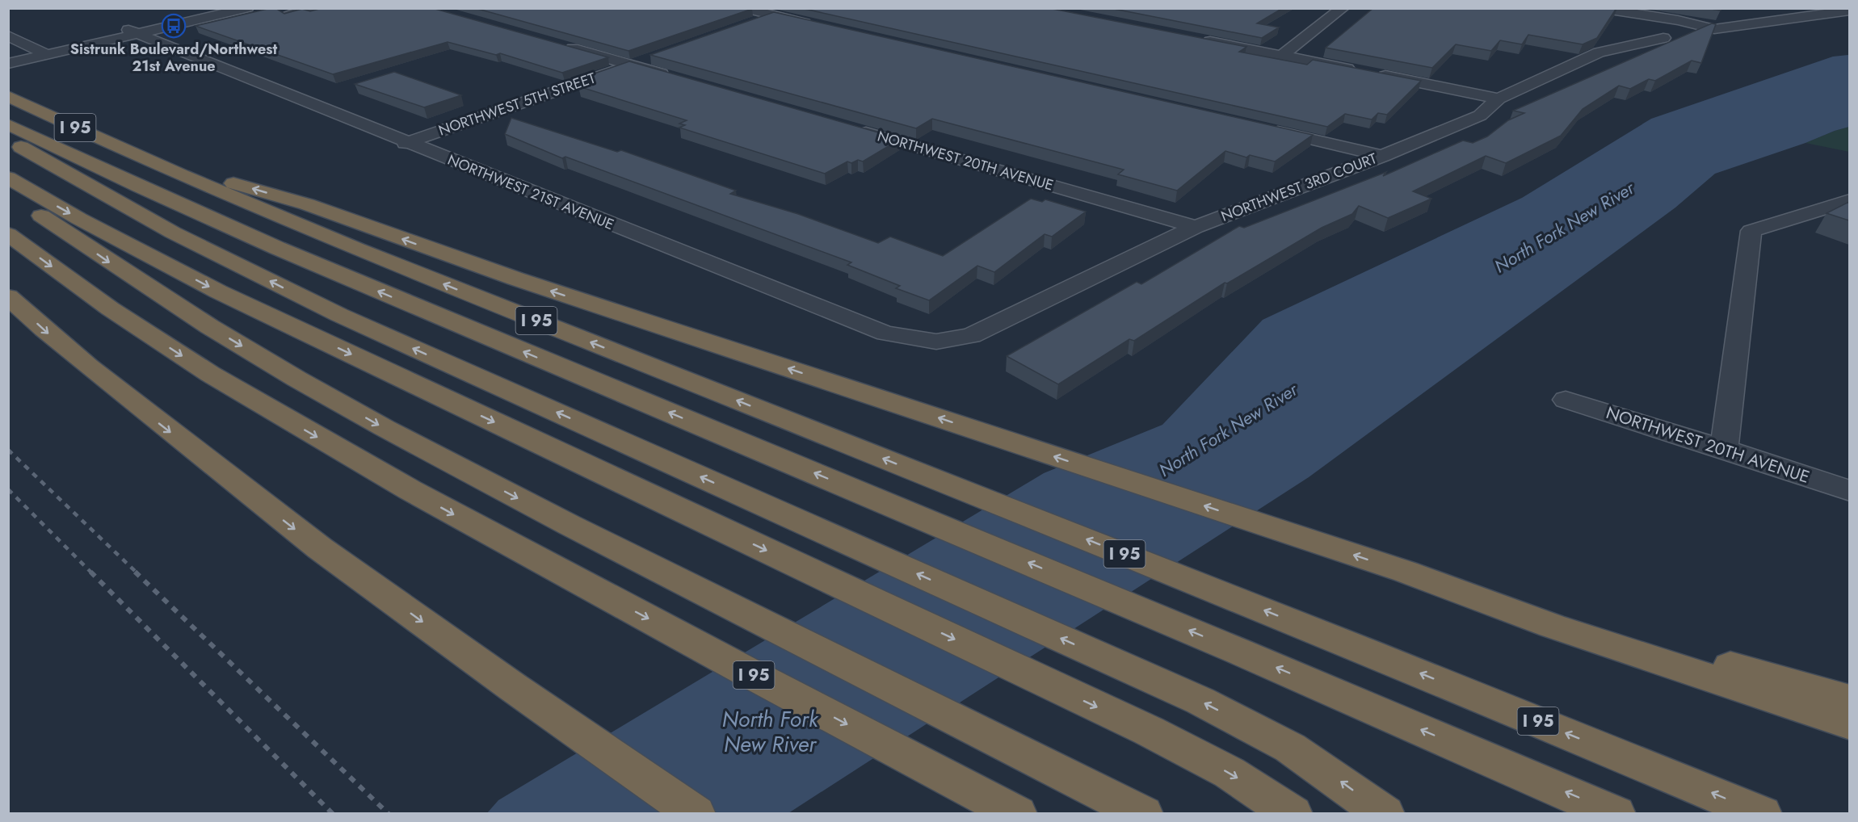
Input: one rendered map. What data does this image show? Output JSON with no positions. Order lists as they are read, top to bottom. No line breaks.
{"streets":{"highway":["I 95"],"street":["NORTHWEST 5TH STREET","NORTHWEST 20TH AVENUE","NORTHWEST 3RD COURT","NORTHWEST 21ST AVENUE"]},"crossings":[["NORTHWEST 5TH STREET","NORTHWEST 21ST AVENUE"],["NORTHWEST 20TH AVENUE","NORTHWEST 3RD COURT"],["NORTHWEST 3RD COURT","NORTHWEST 21ST AVENUE"]],"water":["North Fork New River"],"places":{"bus stop":["Sistrunk Boulevard/Northwest 21st Avenue"]}}
